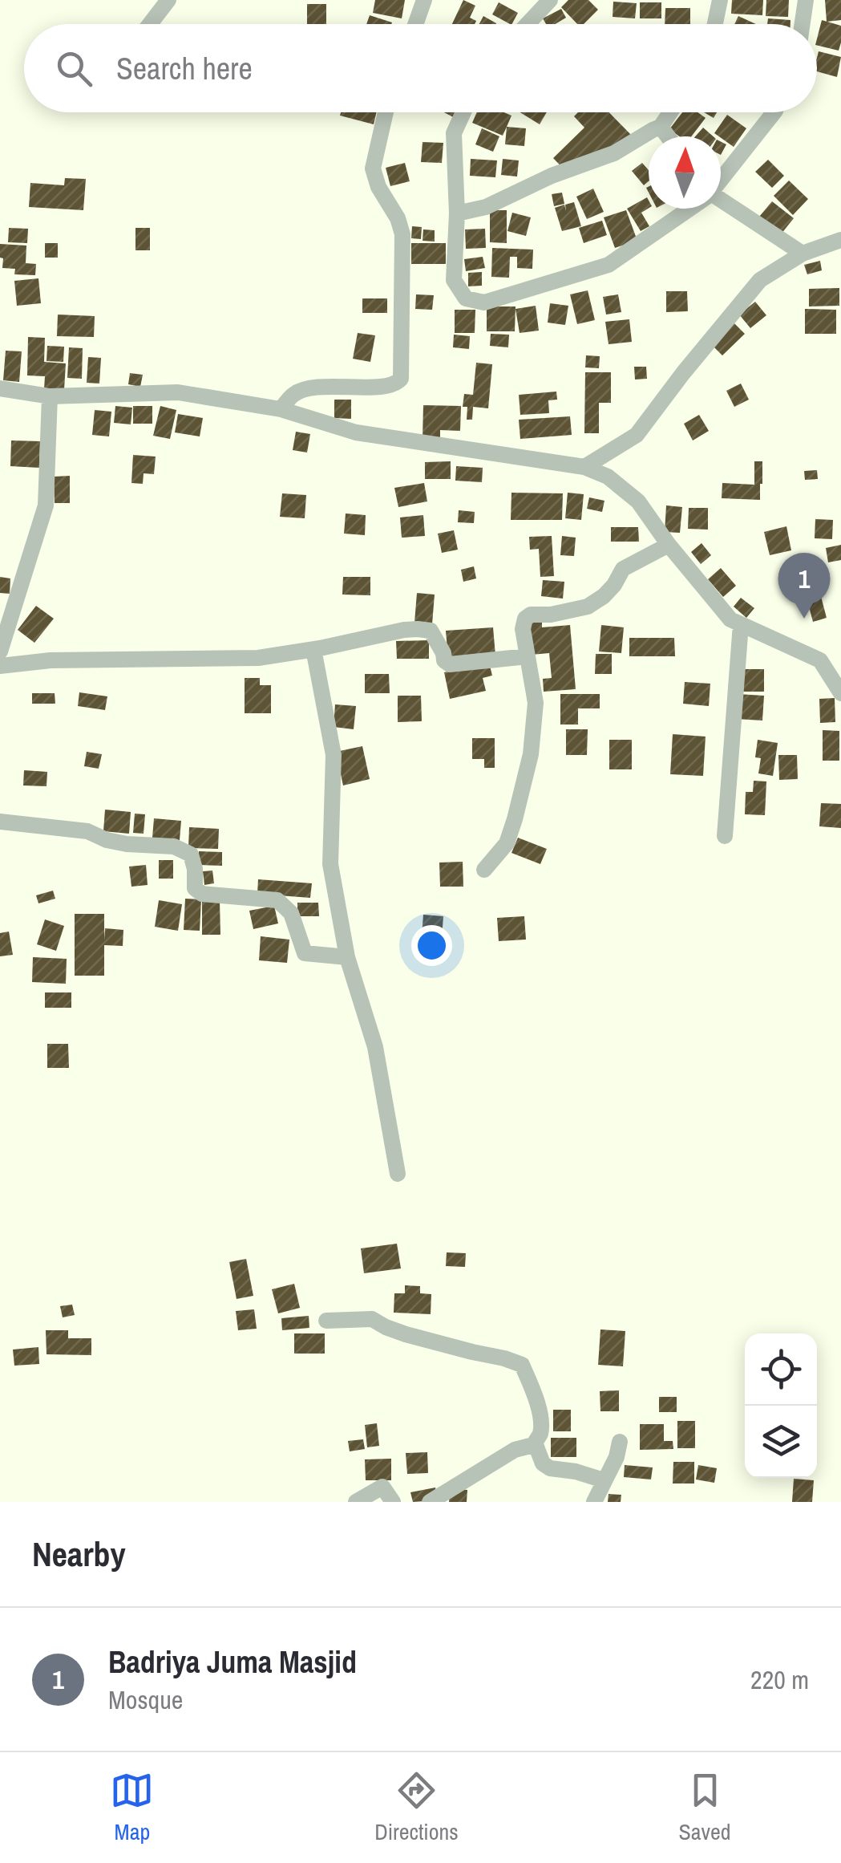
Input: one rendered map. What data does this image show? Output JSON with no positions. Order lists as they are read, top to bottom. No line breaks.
{"north":"top","page":{"search":"Search here","pins":"1","heading":"Nearby","list":[{"mark":"1","name":"Badriya Juma Masjid","note":"Mosque","value":"220 m"}],"nav":["Map","Directions","Saved"]}}
